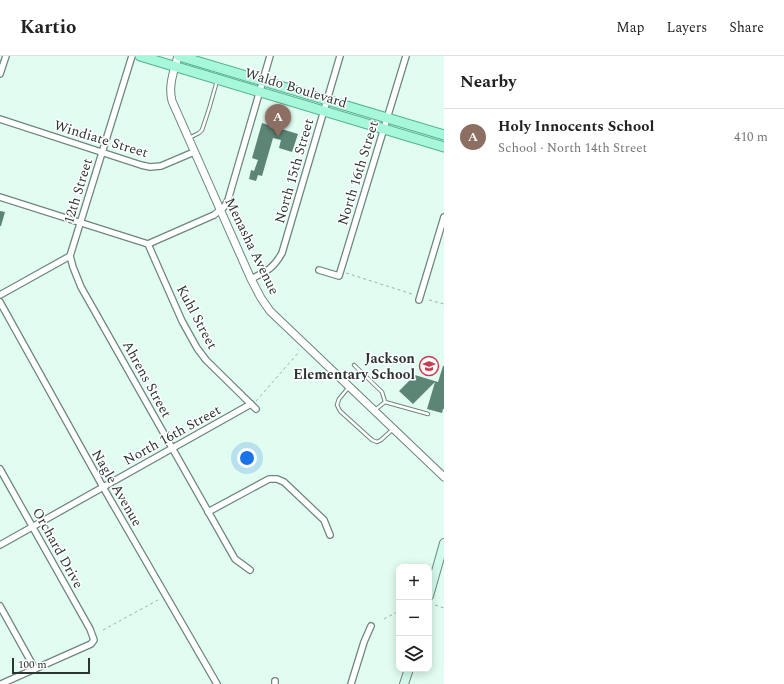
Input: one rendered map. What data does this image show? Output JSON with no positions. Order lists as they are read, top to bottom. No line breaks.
{"streets":{"main road":["Waldo Boulevard"],"street":["Windiate Street","North 15th Street","North 16th Street","12th Street","Menasha Avenue","Kuhl Street","Ahrens Street","Nagle Avenue","Orchard Drive"]},"crossings":[["Waldo Boulevard","North 15th Street"],["Waldo Boulevard","North 16th Street"],["Waldo Boulevard","Menasha Avenue"],["Windiate Street","12th Street"],["Windiate Street","Menasha Avenue"],["North 15th Street","Menasha Avenue"],["North 16th Street","Kuhl Street"],["North 16th Street","Ahrens Street"],["North 16th Street","Nagle Avenue"],["North 16th Street","Orchard Drive"],["12th Street","Ahrens Street"]],"places":{"school or university":["Jackson Elementary School"]},"scale_bar":"100 m","page":{"header":"Kartio","nav":["Map","Layers","Share"],"heading":"Nearby","pins":"A","list":[{"mark":"A","name":"Holy Innocents School","note":"School · North 14th Street","value":"410 m"}],"map_buttons":["+","−"],"scale":"100 m"}}
